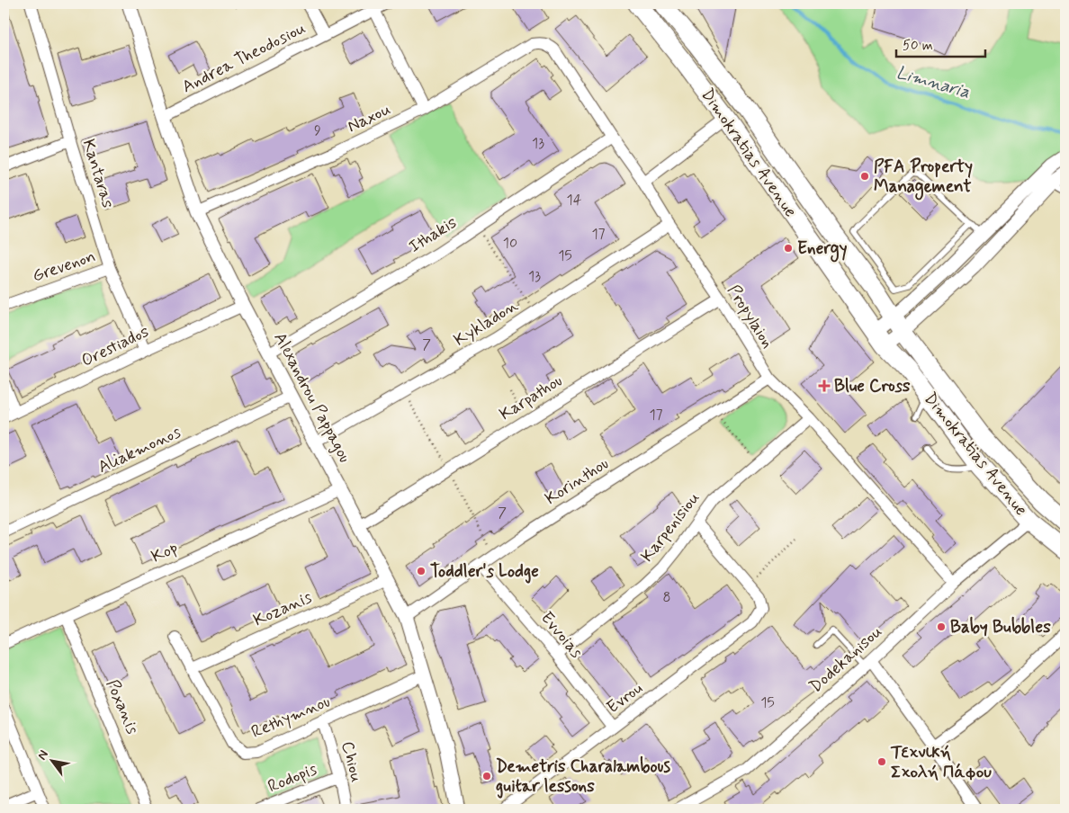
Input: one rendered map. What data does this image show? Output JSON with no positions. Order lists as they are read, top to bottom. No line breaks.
{"streets":{"highway":["Dimokratias Avenue"],"street":["Andrea Theodosiou","Naxou","Kantaras","Ithakis","Grevenon","Propylaion","Kykladon","Orestiados","Alexandrou Pappagou","Karpathou","Aliakmonos","Korinthou","Karpenisiou","Kop","Kozanis","Evvoias","Dodekanisou","Evrou","Poxanis","Rethymnou","Chiou","Rodopis"]},"crossings":[["Andrea Theodosiou","Alexandrou Pappagou"],["Naxou","Propylaion"],["Naxou","Alexandrou Pappagou"],["Dimokratias Avenue","Dodekanisou"],["Kantaras","Grevenon"],["Kantaras","Orestiados"],["Ithakis","Propylaion"],["Ithakis","Alexandrou Pappagou"],["Propylaion","Kykladon"],["Propylaion","Karpathou"],["Propylaion","Korinthou"],["Propylaion","Karpenisiou"],["Propylaion","Dodekanisou"],["Kykladon","Alexandrou Pappagou"],["Orestiados","Alexandrou Pappagou"],["Alexandrou Pappagou","Karpathou"],["Alexandrou Pappagou","Aliakmonos"],["Alexandrou Pappagou","Korinthou"],["Alexandrou Pappagou","Kop"],["Alexandrou Pappagou","Kozanis"],["Alexandrou Pappagou","Rethymnou"],["Korinthou","Evvoias"],["Karpenisiou","Evvoias"],["Kop","Poxanis"],["Kozanis","Rethymnou"],["Evvoias","Evrou"],["Rethymnou","Chiou"],["Chiou","Rodopis"]],"water":["Limnaria"],"places":{"other":["PFA Property Management","Energy","Toddler's Lodge","Baby Bubbles","Τεχνική Σχολή Πάφου","Demetris Charalambous guitar lessons"],"health":["Blue Cross"]},"house_numbers":["9","13","14","17","10","15","13","7","17","7","8","15"],"scale_bar":"50 m","north":"top left"}
